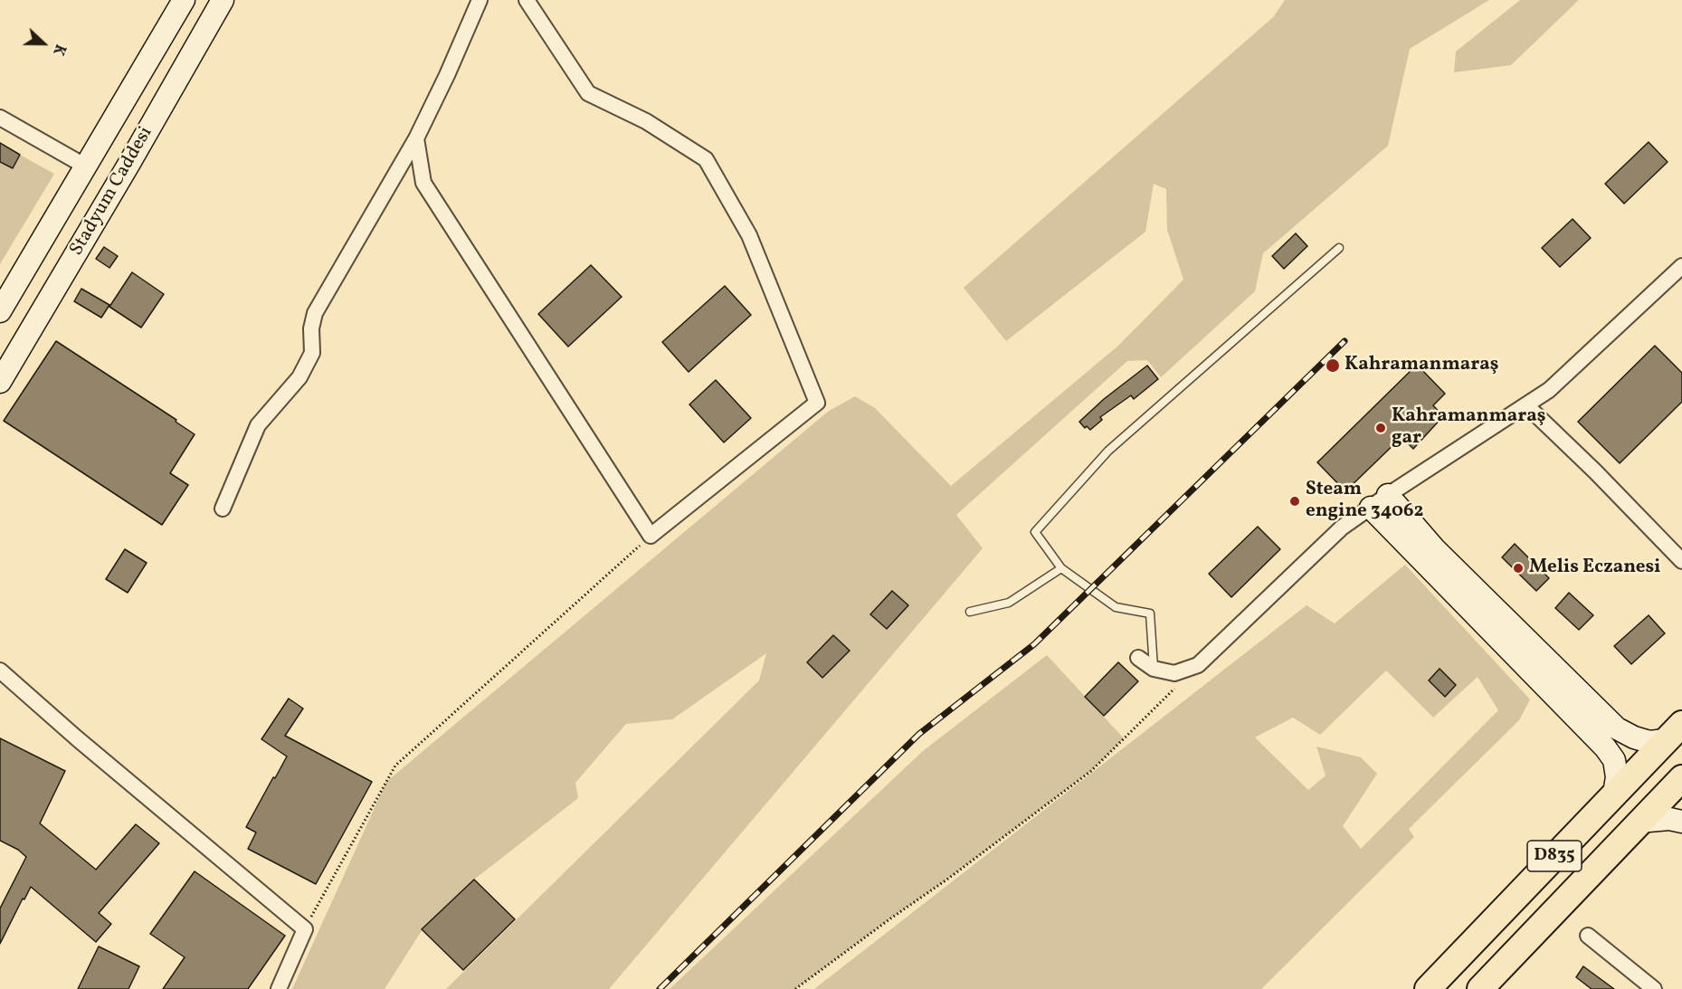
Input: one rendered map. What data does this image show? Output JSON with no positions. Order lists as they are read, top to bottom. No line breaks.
{"streets":{"highway":["D835"],"main road":["Stadyum Caddesi"]},"places":["Kahramanmaraş","Kahramanmaraş gar","Steam engine 34062","Melis Eczanesi"],"north":"right"}
